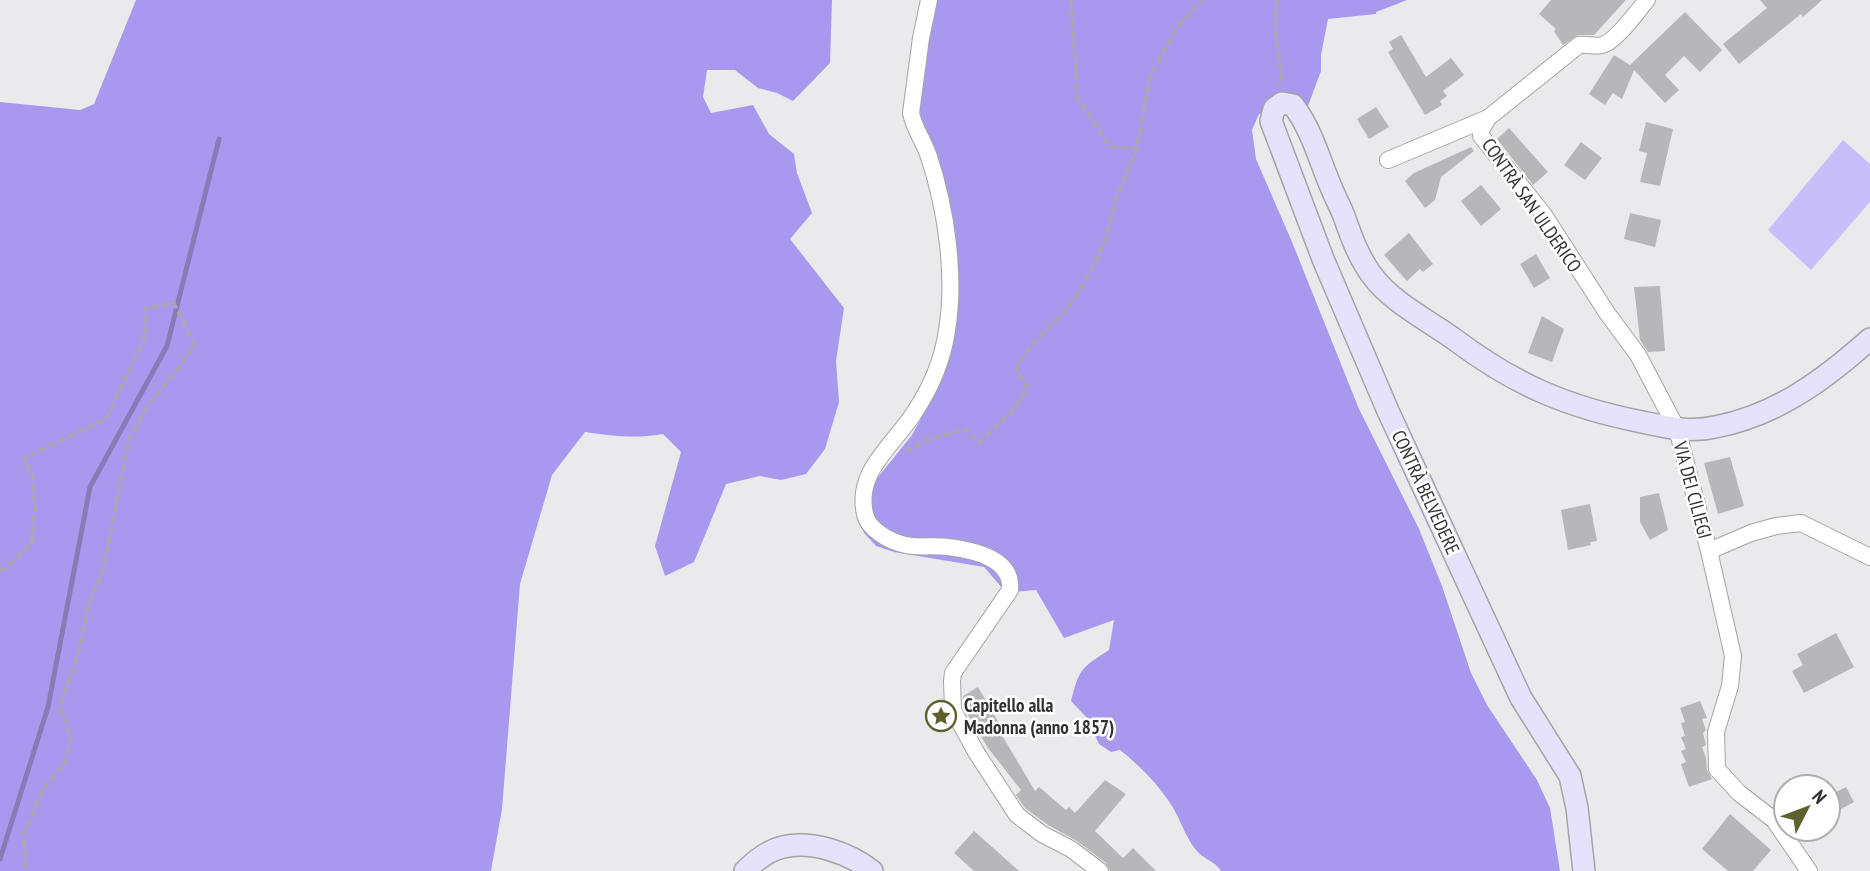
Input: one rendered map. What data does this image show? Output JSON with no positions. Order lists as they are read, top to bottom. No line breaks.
{"streets":{"street":["CONTRÀ SAN ULDERICO","VIA DEI CILIEGI","CONTRÀ BELVEDERE"]},"crossings":[["CONTRÀ SAN ULDERICO","VIA DEI CILIEGI"]],"places":{"place":["Capitello alla Madonna (anno 1857)"]},"north":"top right"}
